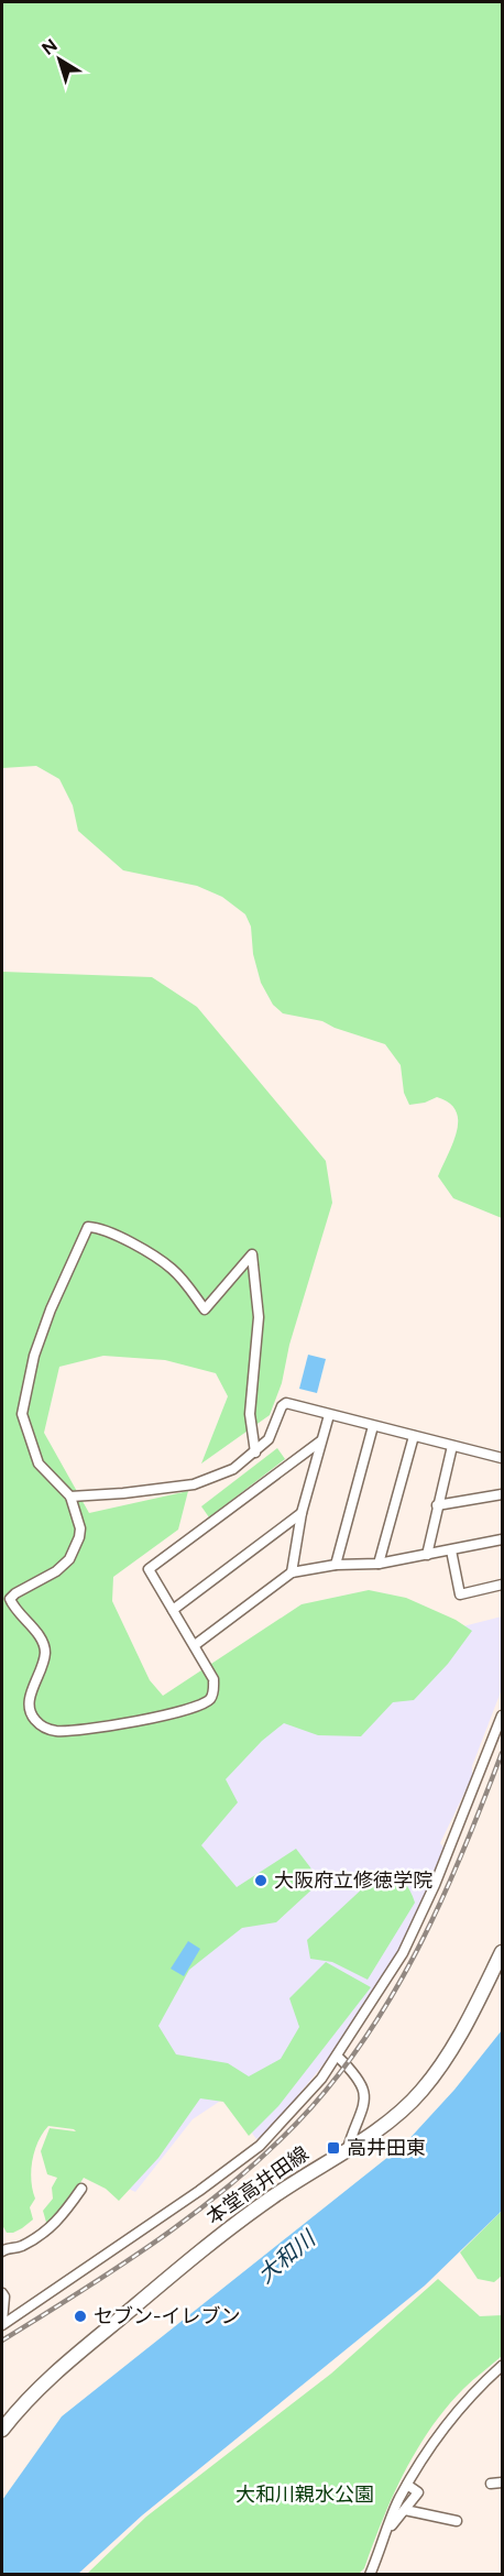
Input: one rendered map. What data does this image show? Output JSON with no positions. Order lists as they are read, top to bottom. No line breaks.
{"streets":{"main road":["本堂高井田線"]},"water":["大和川"],"parks":["大和川親水公園"],"places":{"other":["大阪府立修徳学院","セブン-イレブン"],"transit":["高井田東"]},"north":"top left"}
